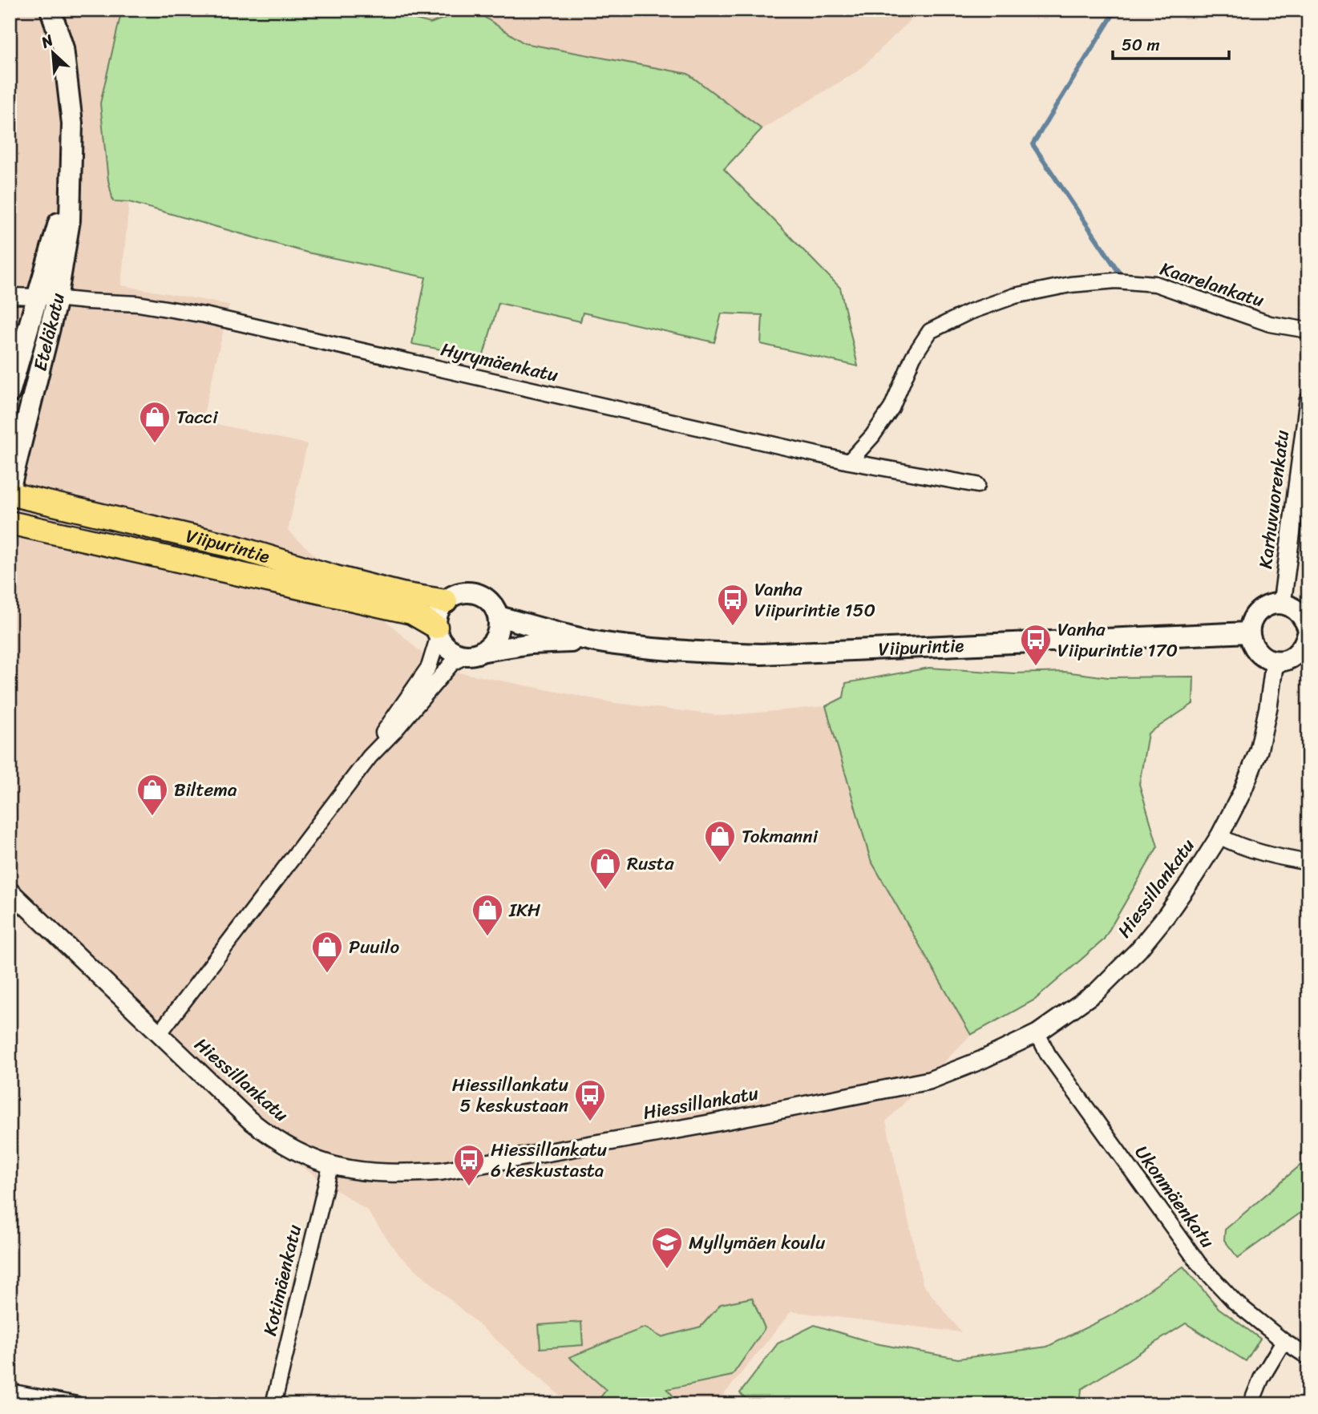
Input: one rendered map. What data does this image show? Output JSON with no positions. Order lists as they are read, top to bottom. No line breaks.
{"streets":{"main road":["Eteläkatu","Viipurintie"],"street":["Kaarelankatu","Hyrymäenkatu","Karhuvuorenkatu","Hiessillankatu","Ukonmäenkatu","Kotimäenkatu"]},"crossings":[["Kaarelankatu","Hyrymäenkatu"],["Eteläkatu","Hyrymäenkatu"],["Eteläkatu","Viipurintie"],["Karhuvuorenkatu","Viipurintie"],["Karhuvuorenkatu","Hiessillankatu"],["Viipurintie","Hiessillankatu"],["Hiessillankatu","Ukonmäenkatu"],["Hiessillankatu","Kotimäenkatu"]],"places":{"shop":["Tacci","Biltema","Tokmanni","Rusta","IKH","Puuilo"],"bus stop":["Vanha Viipurintie 150","Vanha Viipurintie 170","Hiessillankatu 5 keskustaan","Hiessillankatu 6 keskustasta"],"school or university":["Myllymäen koulu"]},"scale_bar":"50 m","north":"top left"}
